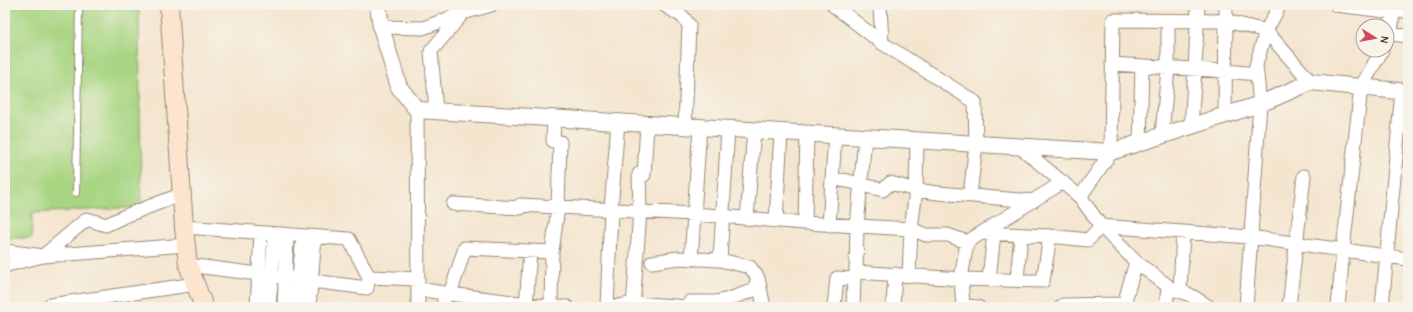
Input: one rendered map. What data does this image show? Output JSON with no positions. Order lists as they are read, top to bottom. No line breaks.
{"north":"right"}
